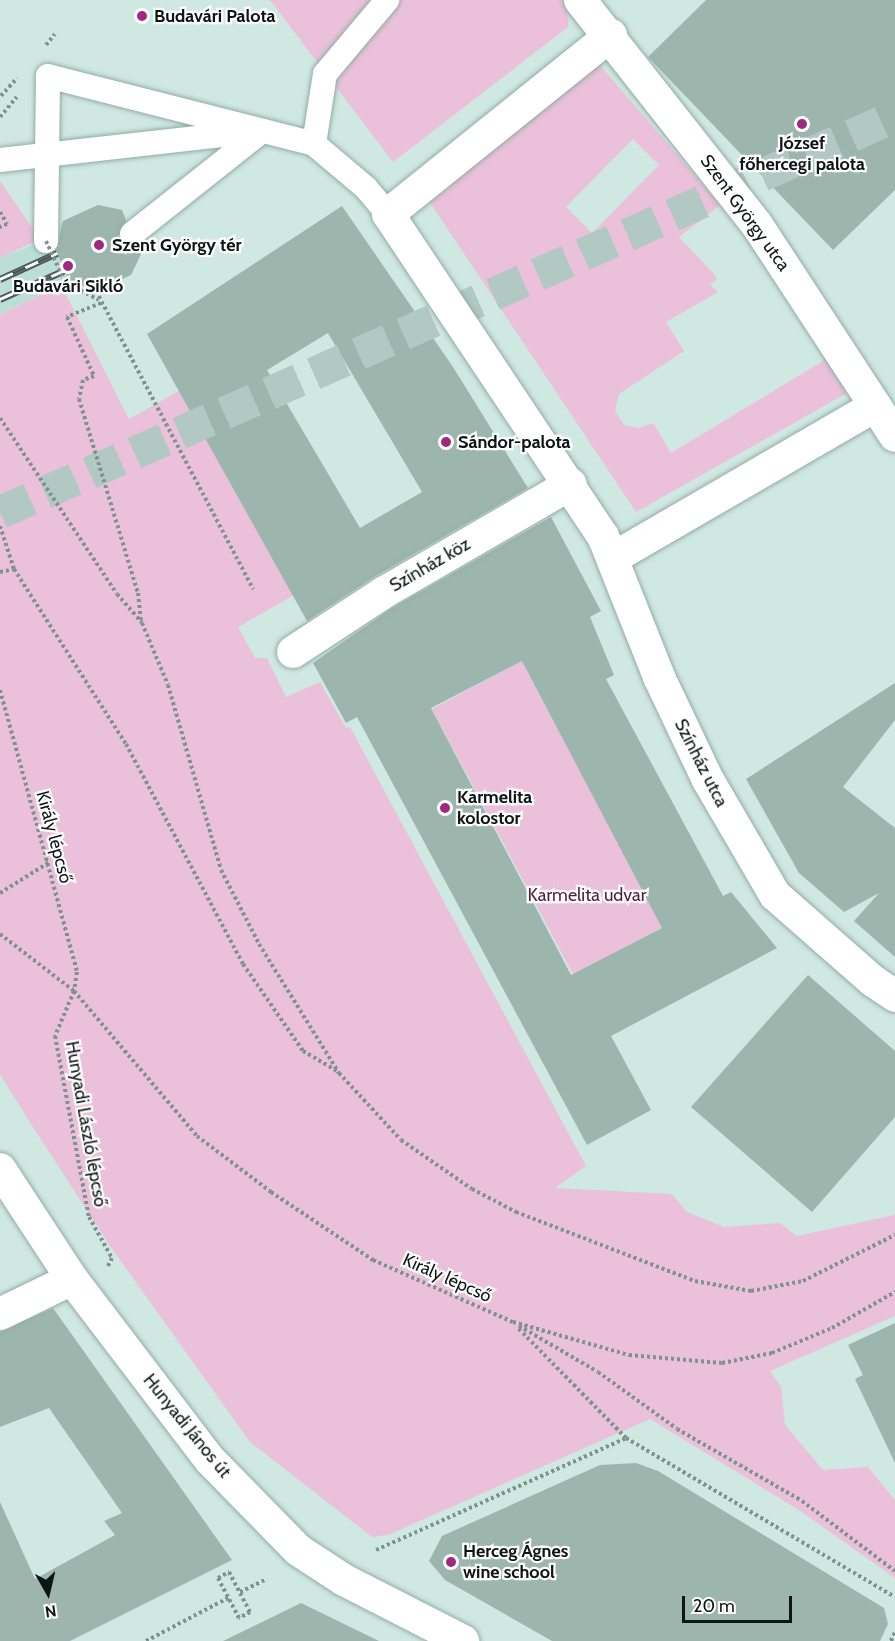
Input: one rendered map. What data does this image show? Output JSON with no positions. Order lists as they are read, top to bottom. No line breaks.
{"streets":{"street":["Szent György utca","Színház köz","Színház utca","Hunyadi János út"],"path":["Király lépcső","Hunyadi László lépcső"]},"crossings":[["Színház köz","Színház utca"],["Király lépcső","Hunyadi László lépcső"]],"parks":["Karmelita udvar"],"places":["Budavári Palota","József főhercegi palota","Szent György tér","Budavári Sikló","Sándor-palota","Karmelita kolostor","Herceg Ágnes wine school"],"scale_bar":"20 m","north":"bottom"}
